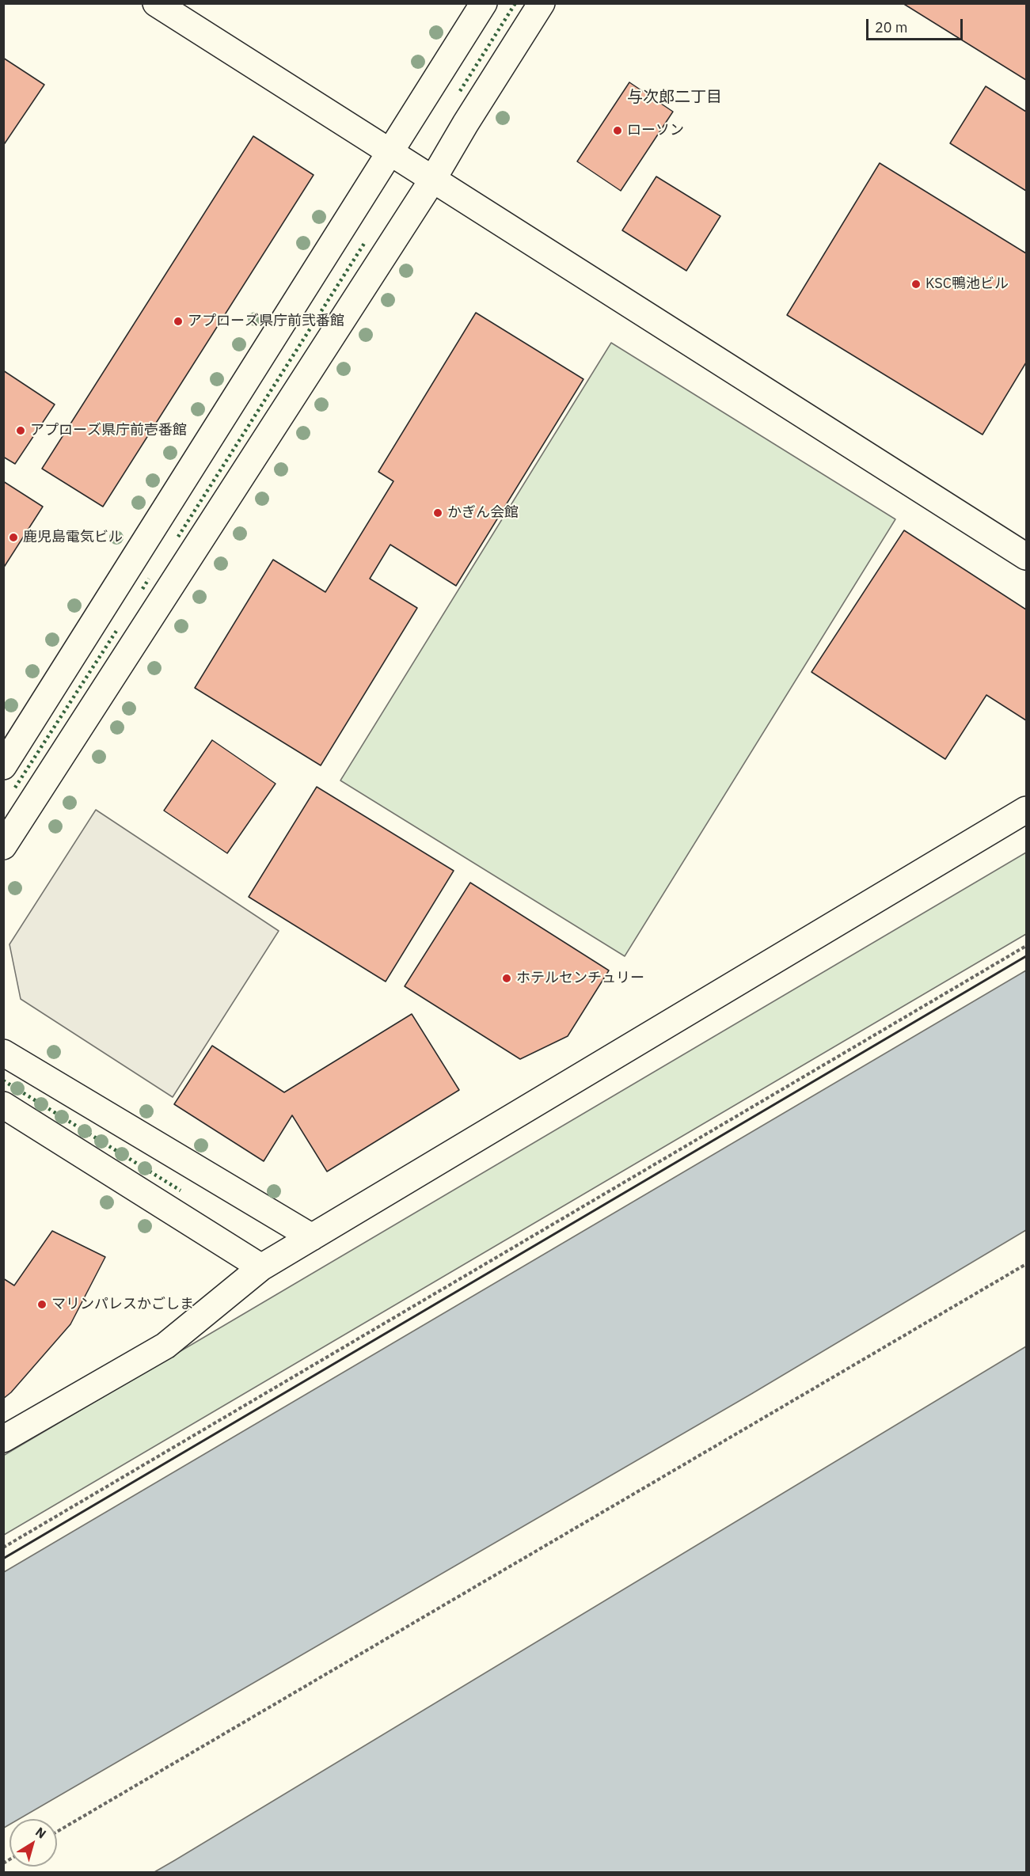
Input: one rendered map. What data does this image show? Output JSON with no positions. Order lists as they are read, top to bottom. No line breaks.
{"districts":["与次郎二丁目"],"places":["ローソン","KSC鴨池ビル","アプローズ県庁前弐番館","アプローズ県庁前壱番館","かぎん会館","鹿児島電気ビル","ホテルセンチュリー","マリンパレスかごしま"],"scale_bar":"20 m","north":"top right"}
